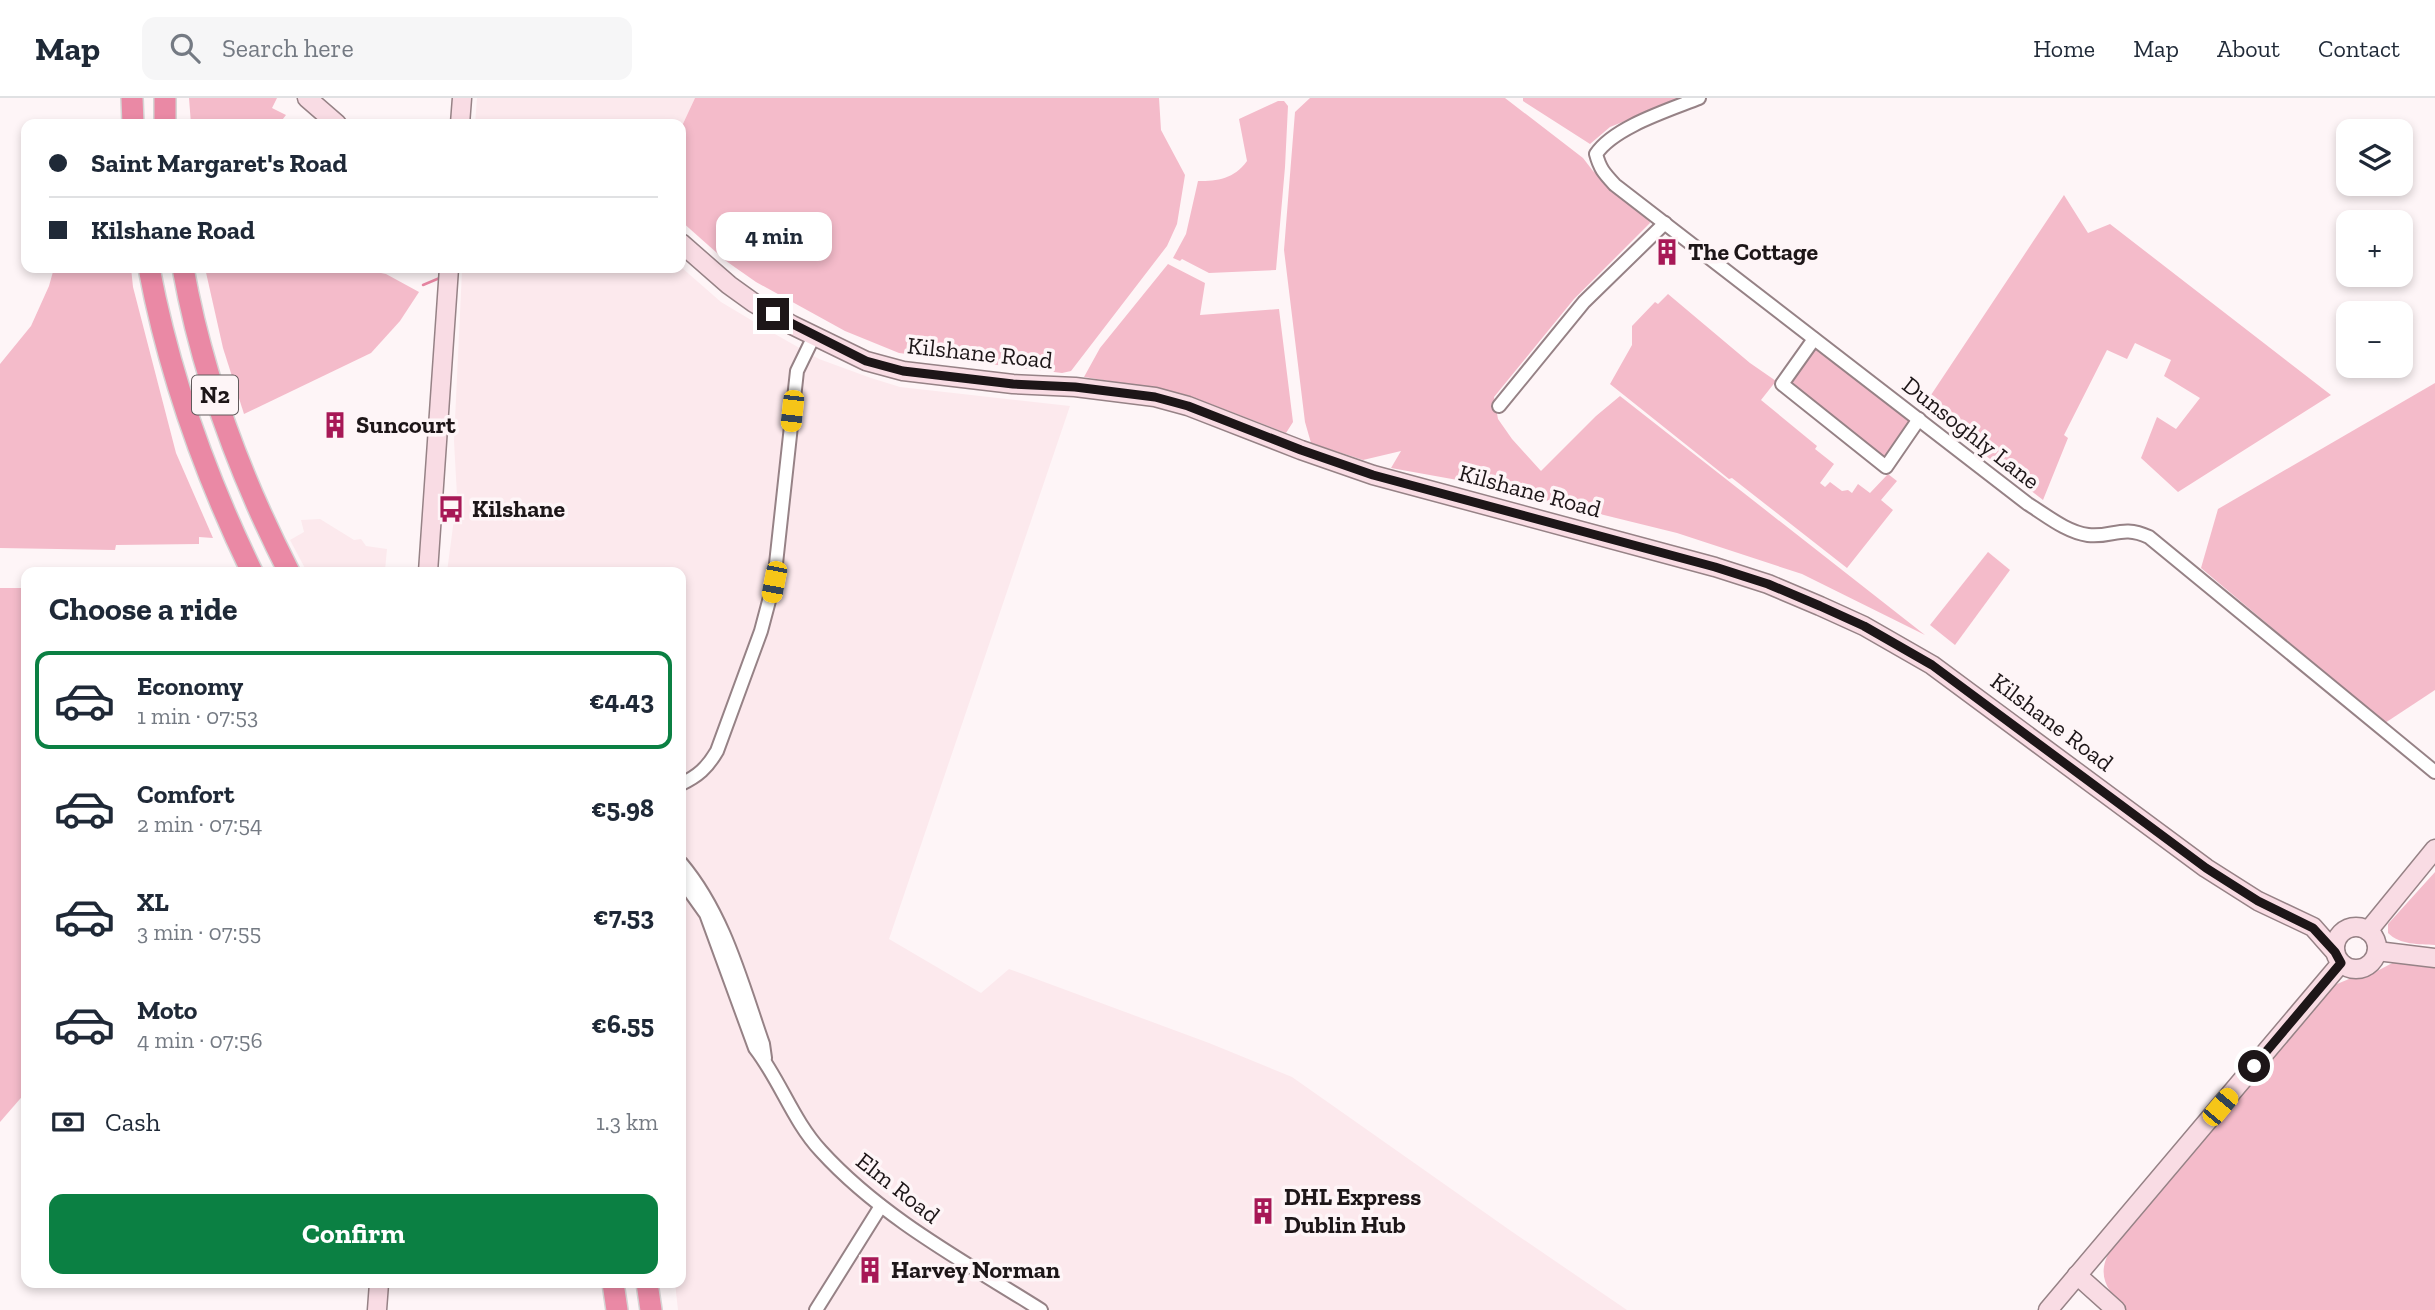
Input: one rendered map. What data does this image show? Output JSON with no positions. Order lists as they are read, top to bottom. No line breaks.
{"streets":{"highway":["N2"],"street":["Kilshane Road","Dunsoghly Lane","Elm Road"]},"places":{"building":["The Cottage","Suncourt","DHL Express Dublin Hub","Harvey Norman"],"bus stop":["Kilshane"]},"page":{"header":"Map","search":"Search here","nav":["Home","Map","About","Contact"],"map_buttons":["+","−"],"banner":["Saint Margaret's Road","Kilshane Road"],"bubble":"4 min","heading":"Choose a ride","list":[{"name":"Economy","note":"1 min · 07:53","value":"€4.43"},{"name":"Comfort","note":"2 min · 07:54","value":"€5.98"},{"name":"XL","note":"3 min · 07:55","value":"€7.53"},{"name":"Moto","note":"4 min · 07:56","value":"€6.55"}],"pay":["Cash","1.3 km"],"buttons":"Confirm"}}
